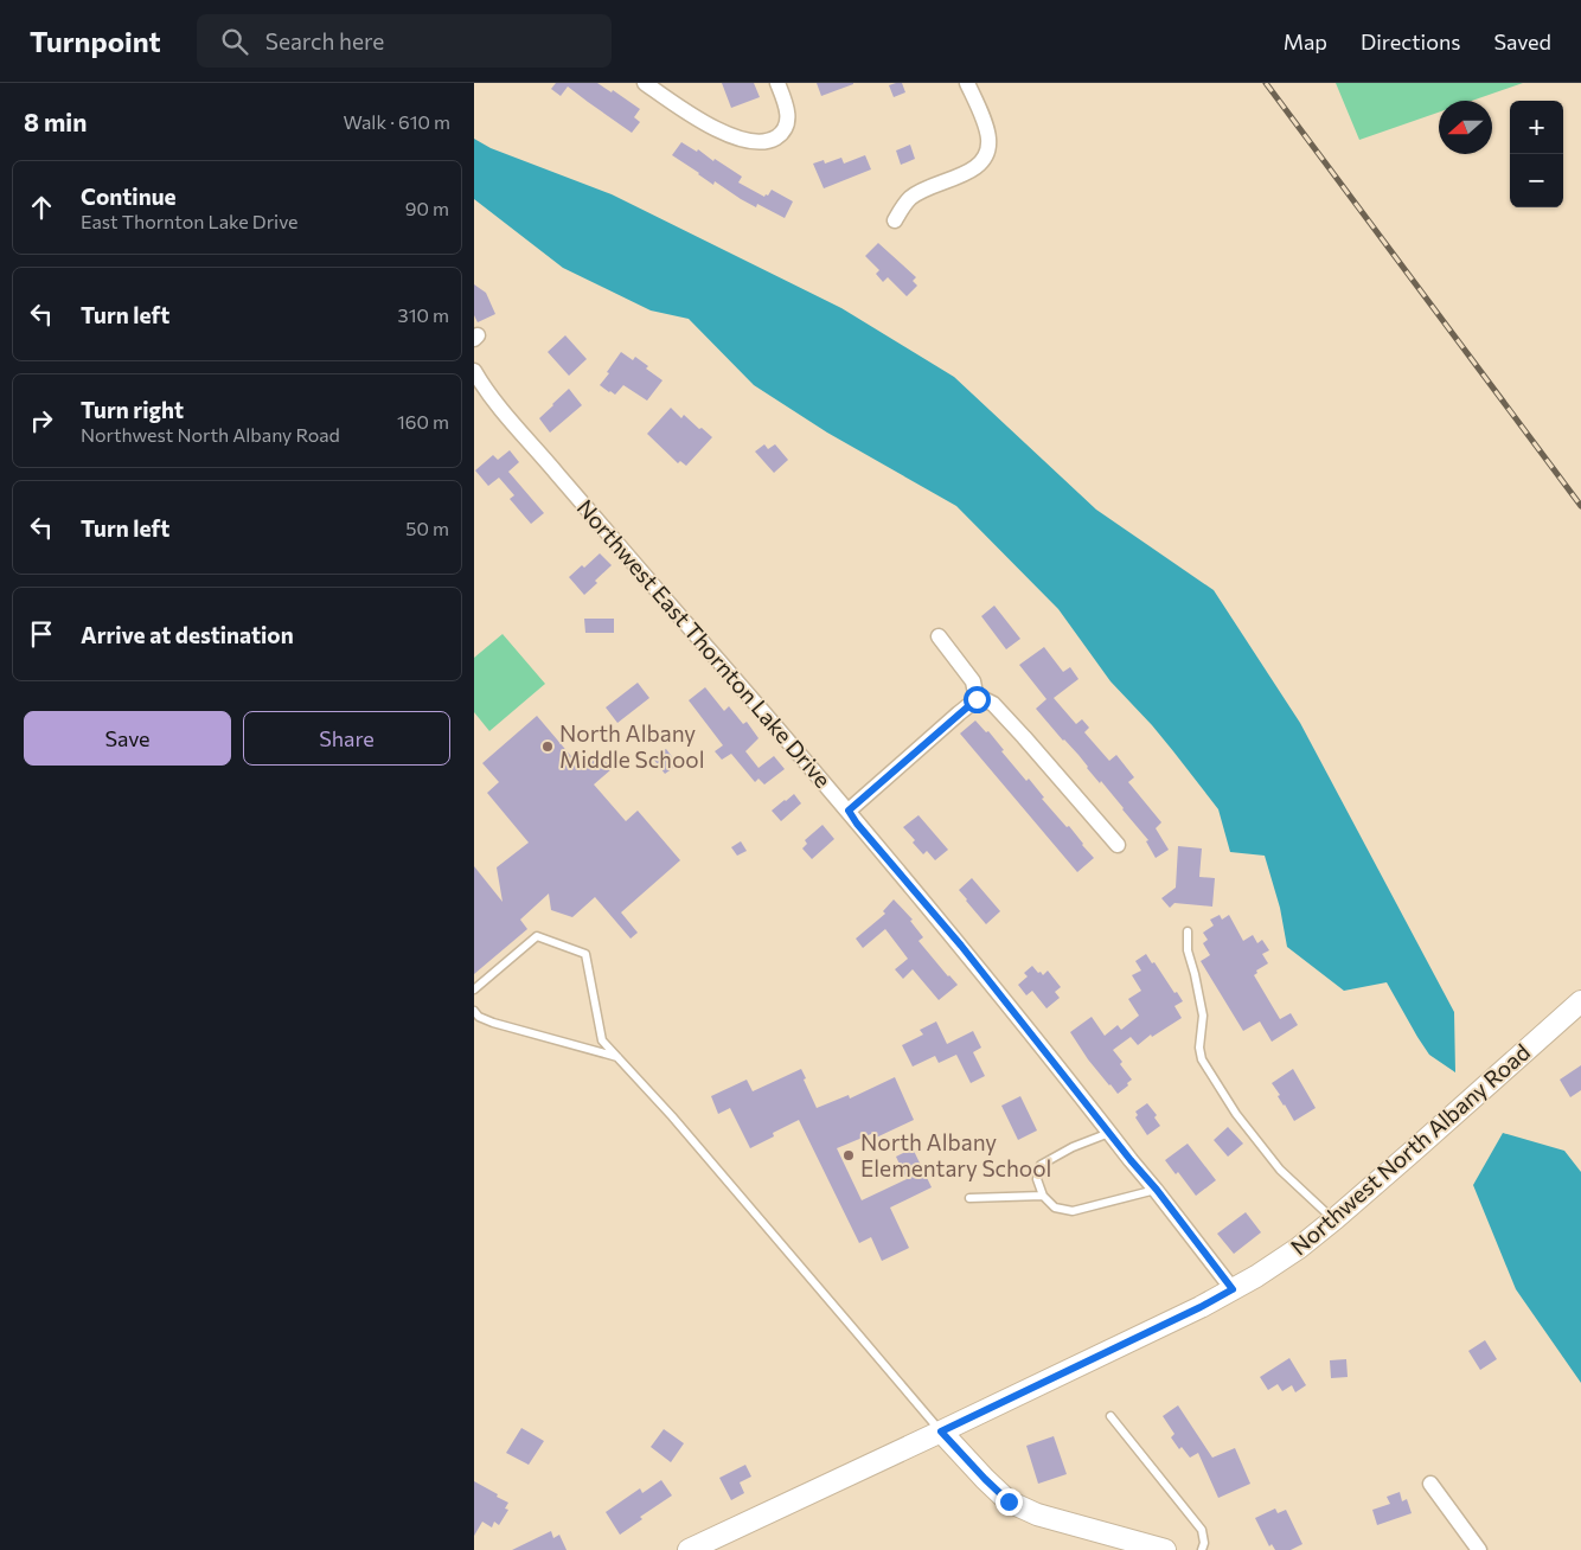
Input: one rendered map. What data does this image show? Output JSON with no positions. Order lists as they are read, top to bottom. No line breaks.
{"streets":{"main road":["Northwest North Albany Road"],"street":["Northwest East Thornton Lake Drive"]},"crossings":[["Northwest East Thornton Lake Drive","Northwest North Albany Road"]],"places":["North Albany Middle School","North Albany Elementary School"],"north":"left","page":{"header":"Turnpoint","search":"Search here","nav":["Map","Directions","Saved"],"heading":["8 min","Walk · 610 m"],"map_buttons":["+","−"],"list":[["Continue","East Thornton Lake Drive","90 m"],["Turn left","310 m"],["Turn right","Northwest North Albany Road","160 m"],["Turn left","50 m"],"Arrive at destination"],"buttons":["Save","Share"]}}
